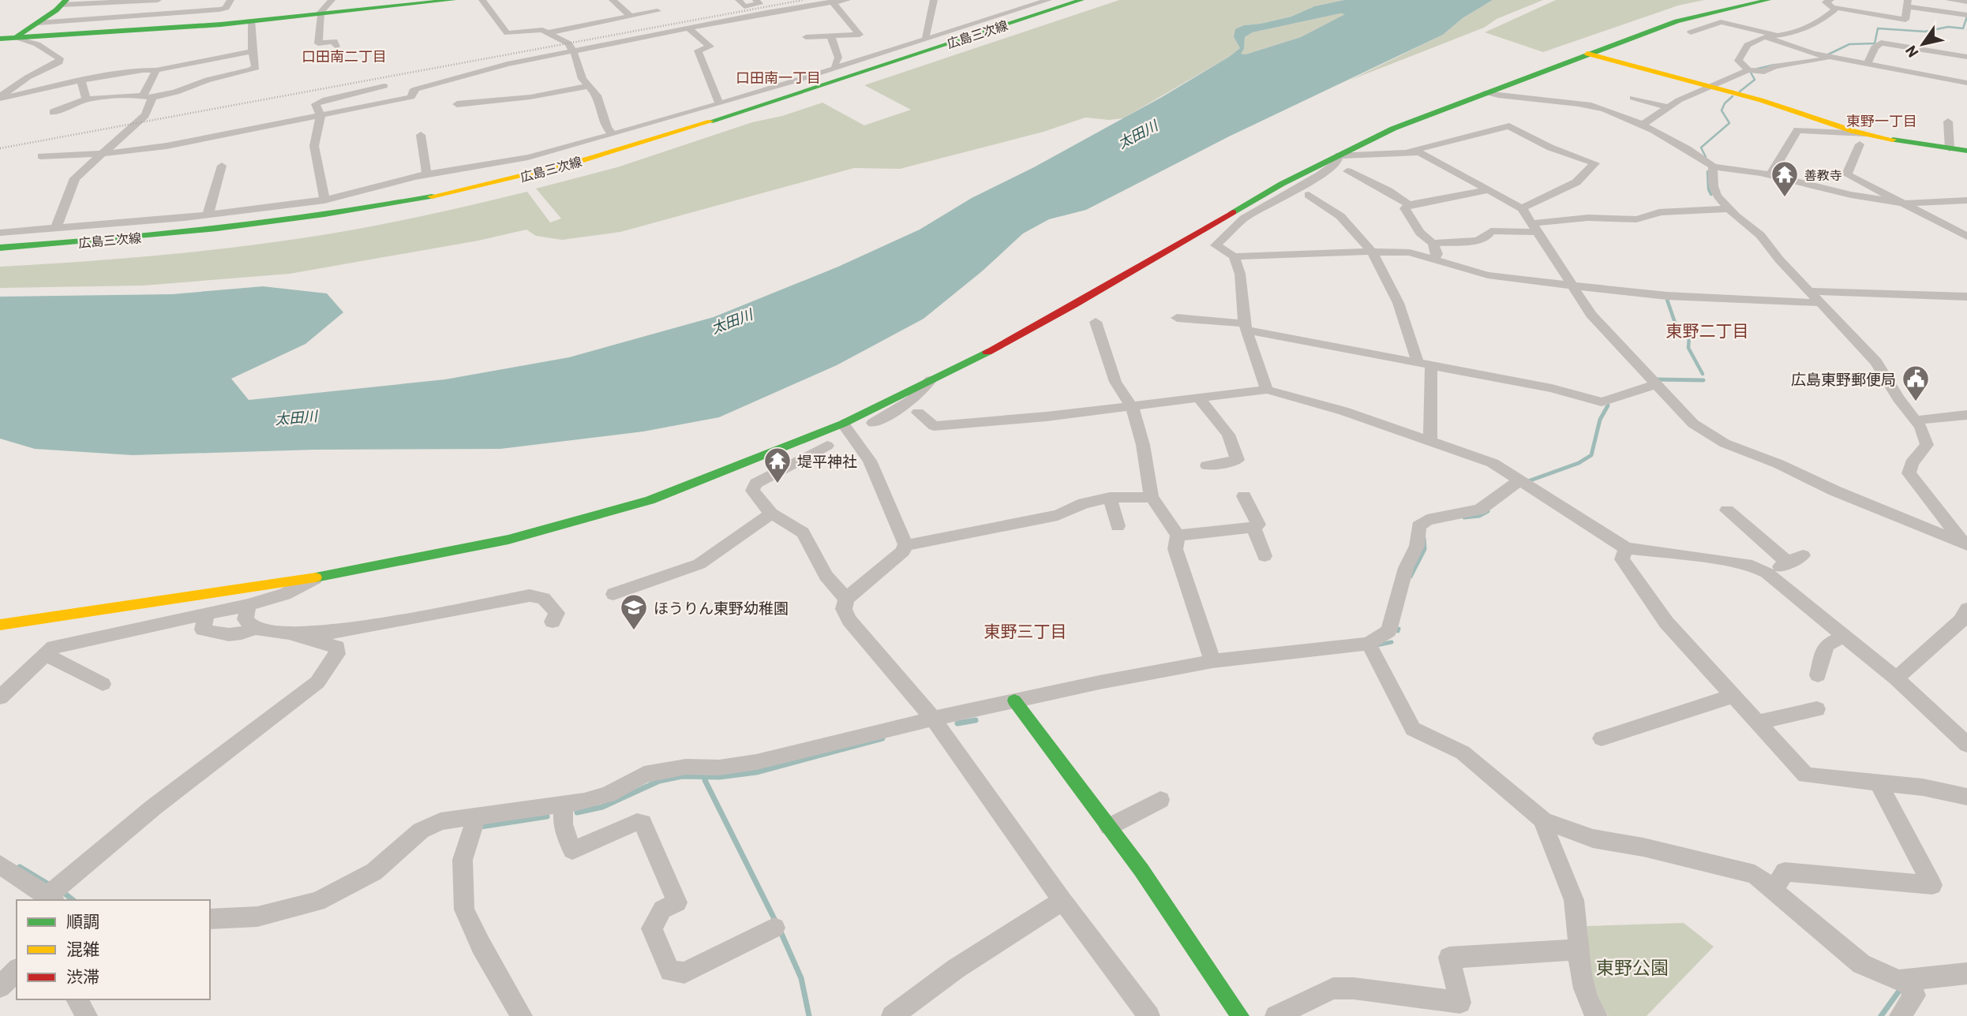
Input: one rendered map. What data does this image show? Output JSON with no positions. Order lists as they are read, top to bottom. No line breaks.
{"streets":{"main road":["広島三次線"]},"districts":["口田南二丁目","口田南一丁目","東野一丁目","東野二丁目","東野三丁目"],"water":["太田川"],"parks":["東野公園"],"places":{"temple":["善教寺","堤平神社"],"public building":["広島東野郵便局"],"school or university":["ほうりん東野幼稚園"]},"legend":["順調","混雑","渋滞"],"north":"bottom left"}
